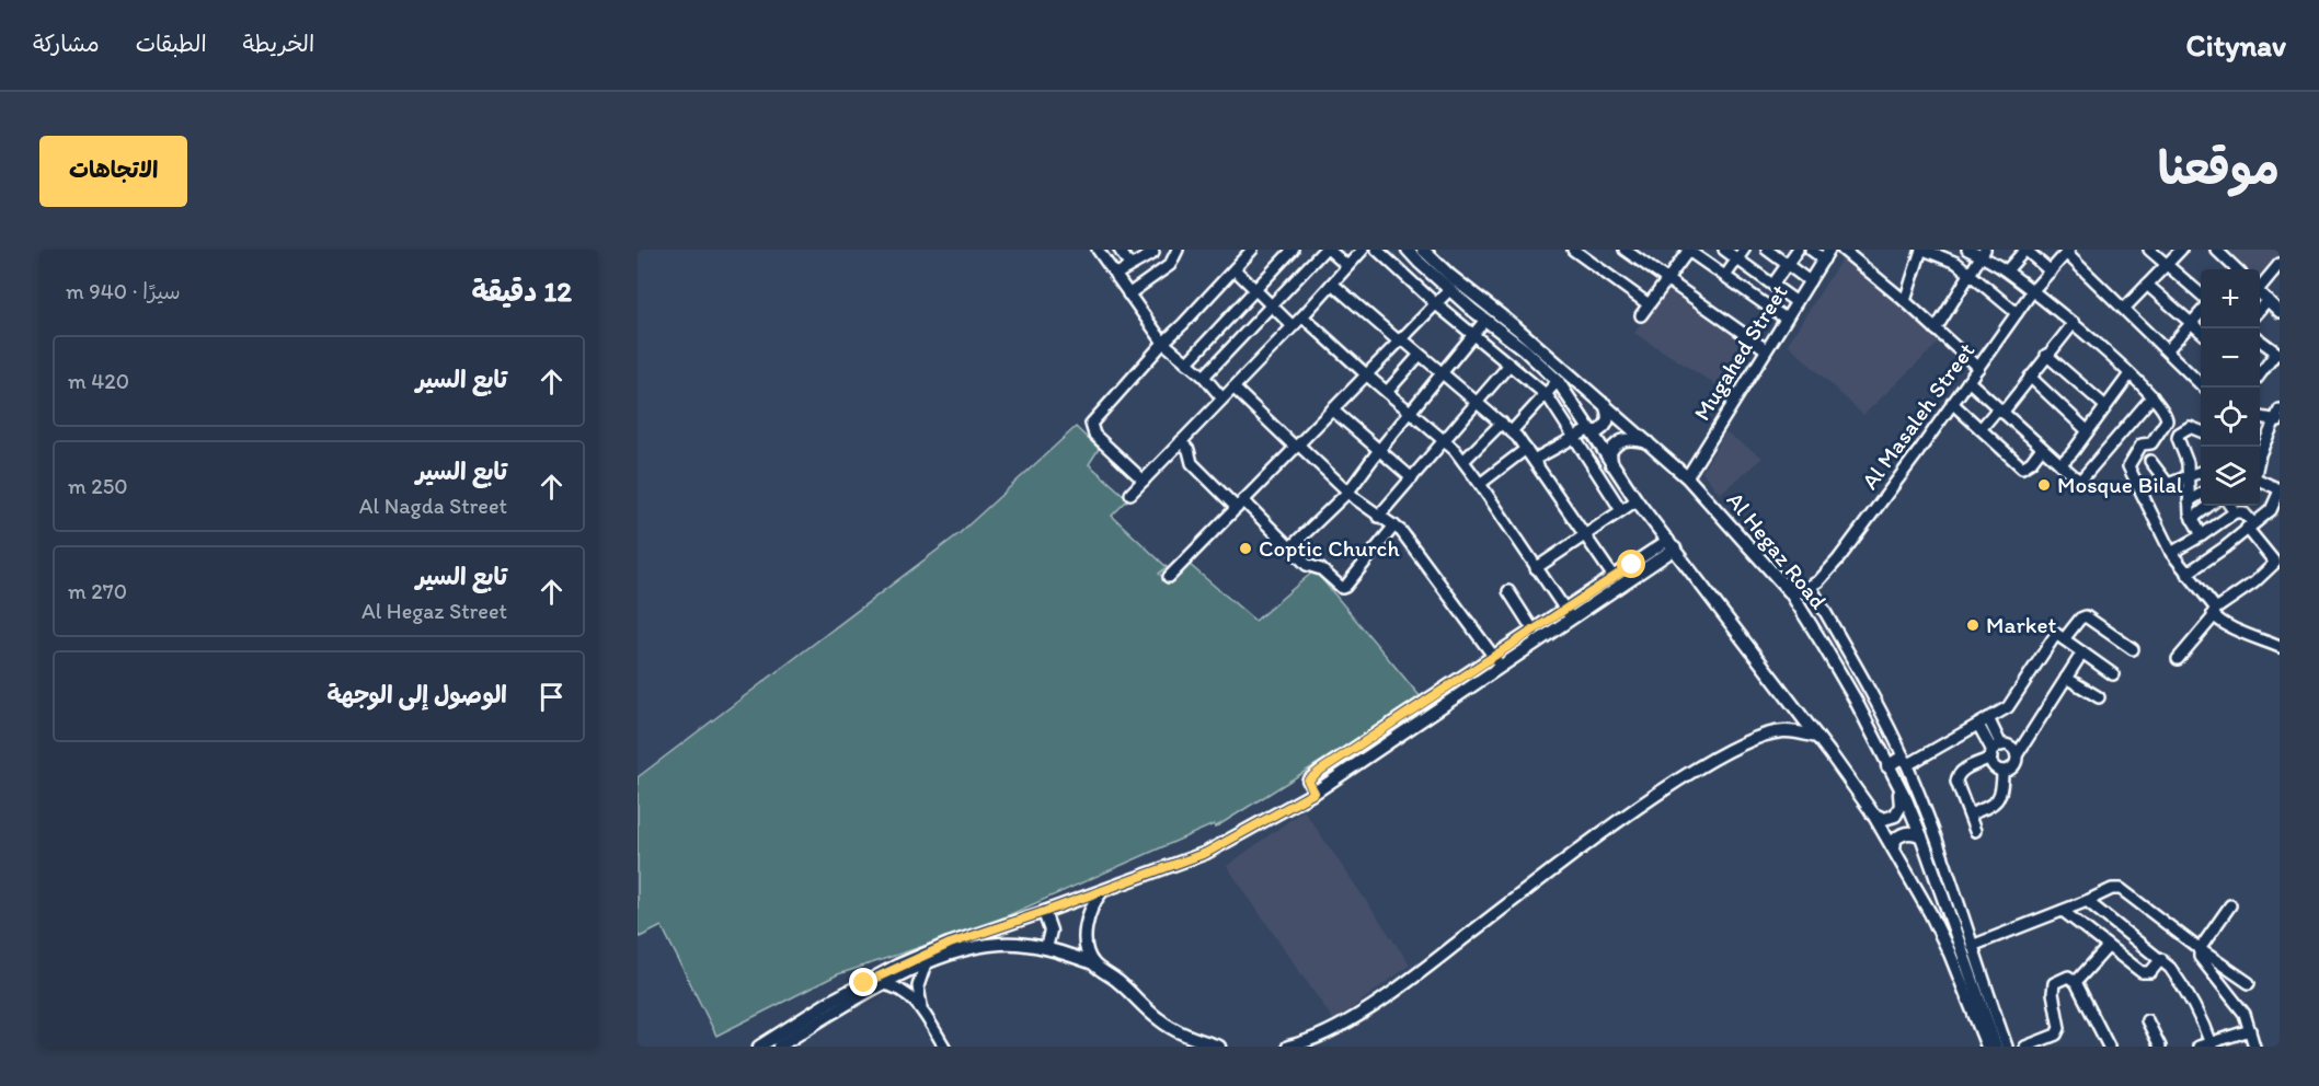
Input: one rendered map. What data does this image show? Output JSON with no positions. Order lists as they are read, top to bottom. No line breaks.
{"streets":{"main road":["Al Hegaz Road"],"street":["Mugahed Street","Al Masaleh Street"]},"crossings":[["Mugahed Street","Al Hegaz Road"],["Al Masaleh Street","Al Hegaz Road"]],"places":["Mosque Bilal","Coptic Church","Market"],"page":{"header":"Citynav","nav":["الخريطة","الطبقات","مشاركة"],"title":"موقعنا","buttons":"الاتجاهات","heading":["12 دقيقة","سيرًا · 940 m"],"map_buttons":["+","−"],"list":[["تابع السير","420 m"],["تابع السير","Al Nagda Street","250 m"],["تابع السير","Al Hegaz Street","270 m"],"الوصول إلى الوجهة"]}}
